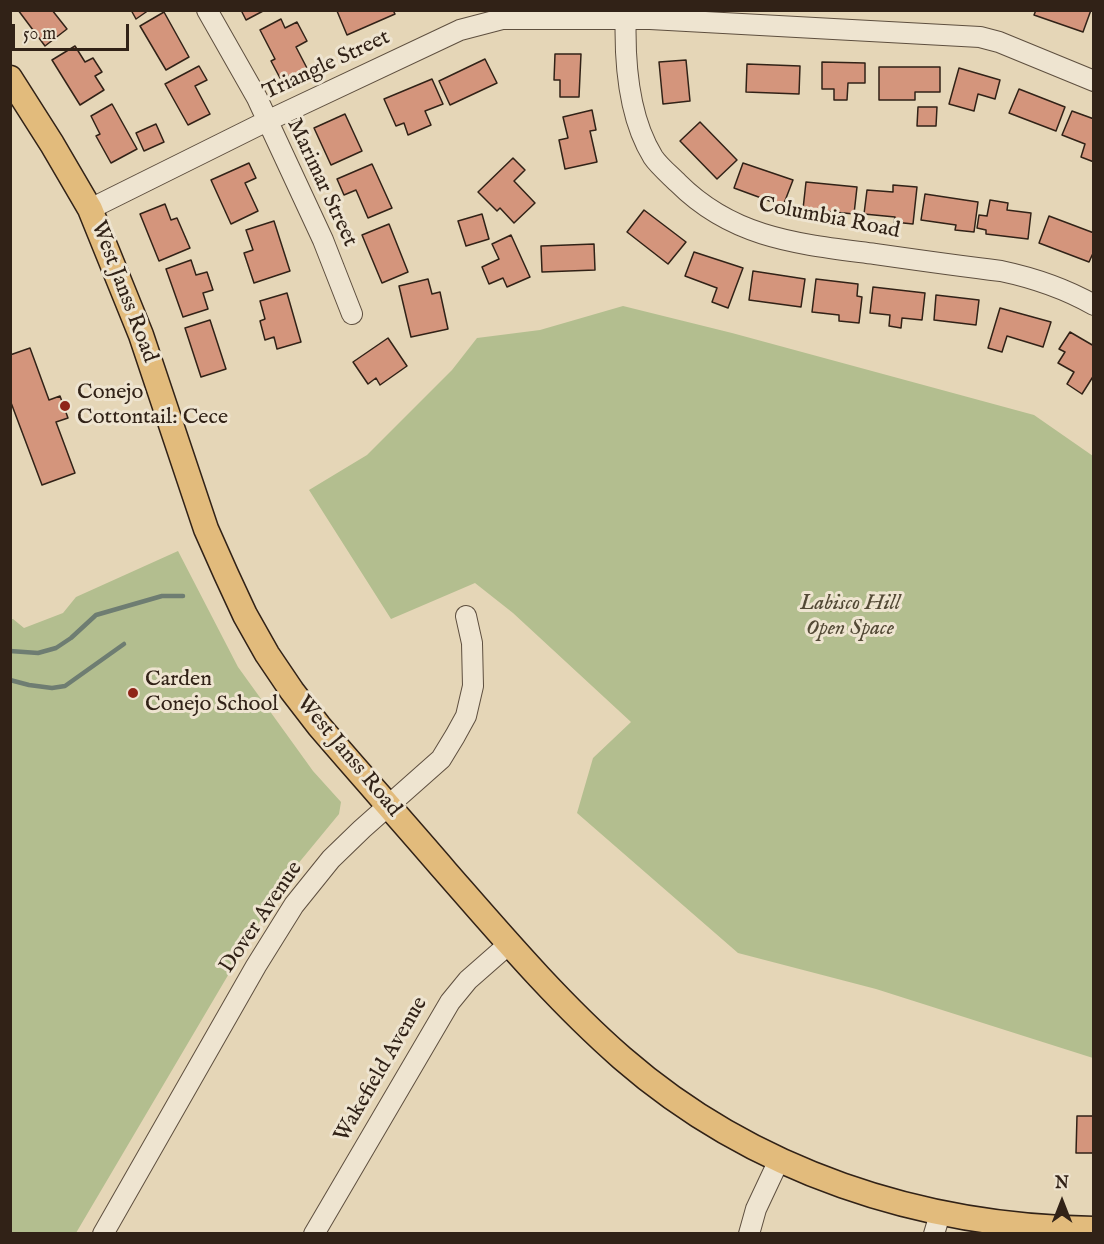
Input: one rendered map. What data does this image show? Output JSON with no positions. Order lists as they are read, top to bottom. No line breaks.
{"streets":{"main road":["West Janss Road"],"street":["Triangle Street","Marimar Street","Columbia Road","Dover Avenue","Wakefield Avenue"]},"crossings":[["Triangle Street","Marimar Street"],["Triangle Street","Columbia Road"],["Triangle Street","West Janss Road"],["West Janss Road","Dover Avenue"],["West Janss Road","Wakefield Avenue"]],"parks":["Labisco Hill Open Space"],"places":["Conejo Cottontail: Cece","Carden Conejo School"],"scale_bar":"50 m","north":"top"}
